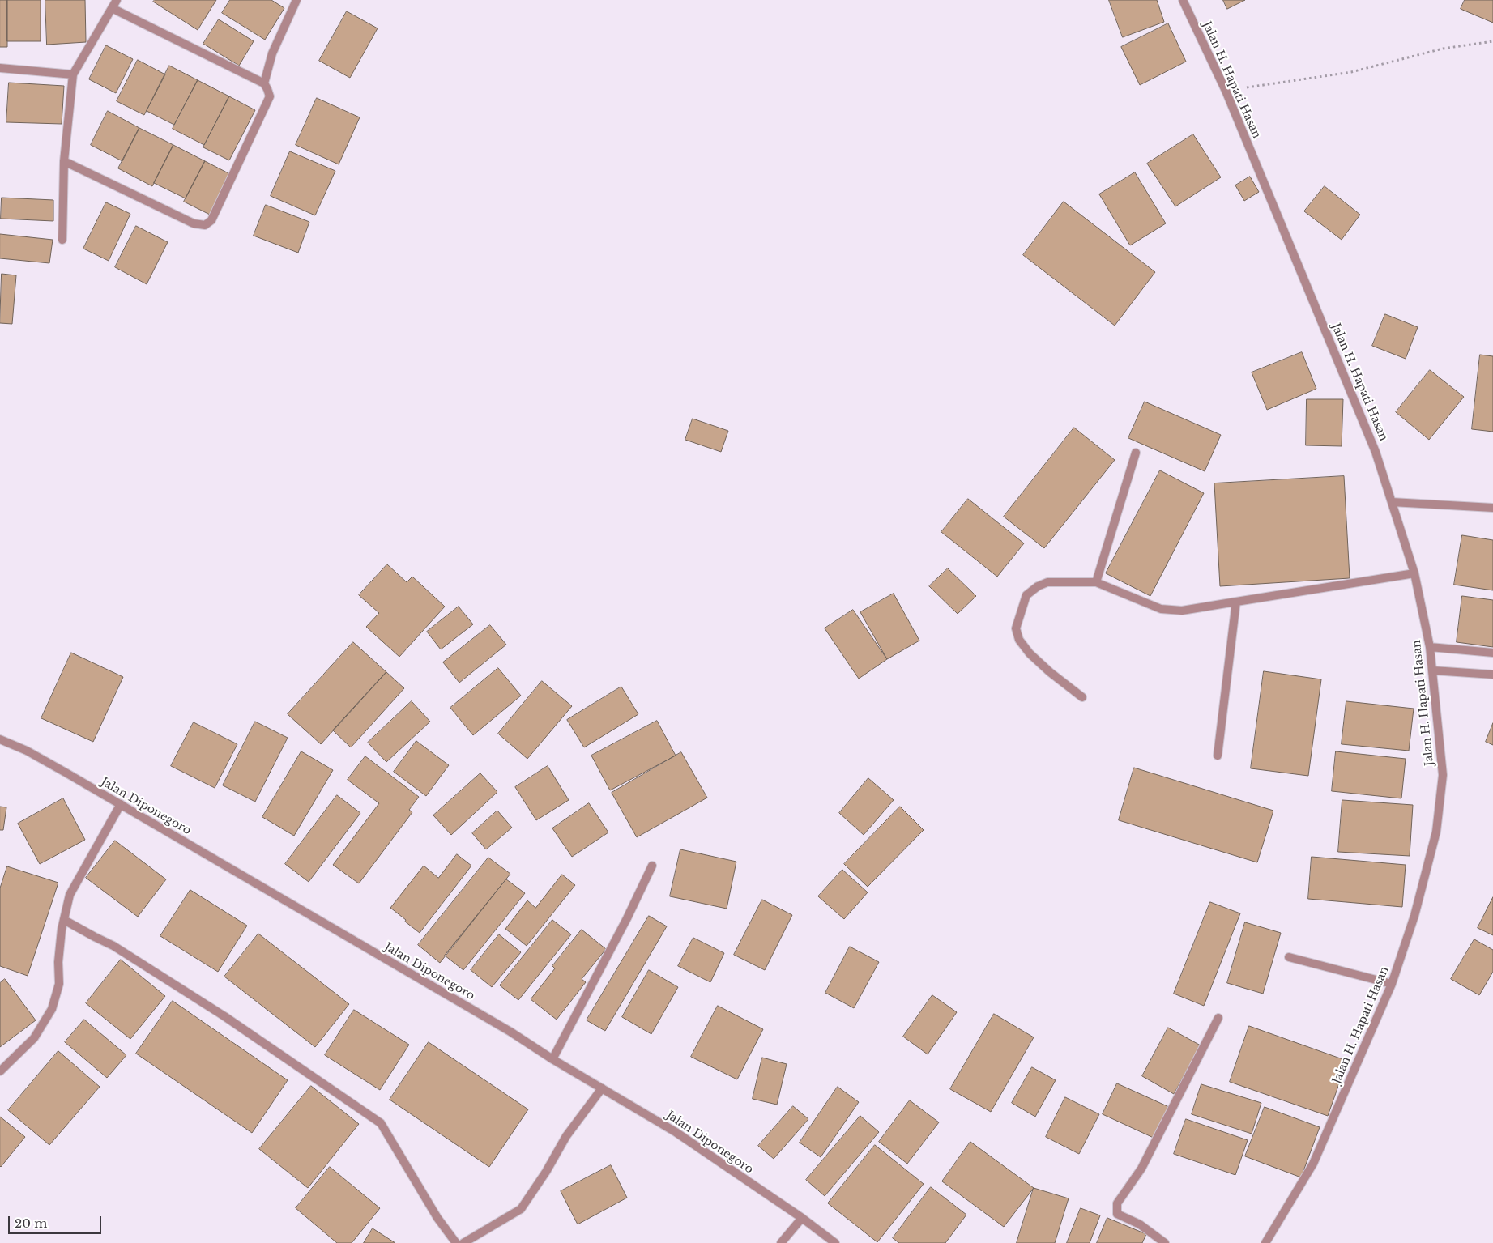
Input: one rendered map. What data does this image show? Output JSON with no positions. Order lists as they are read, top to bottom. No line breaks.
{"streets":{"street":["Jalan H. Hapati Hasan","Jalan Diponegoro"]},"scale_bar":"20 m"}
